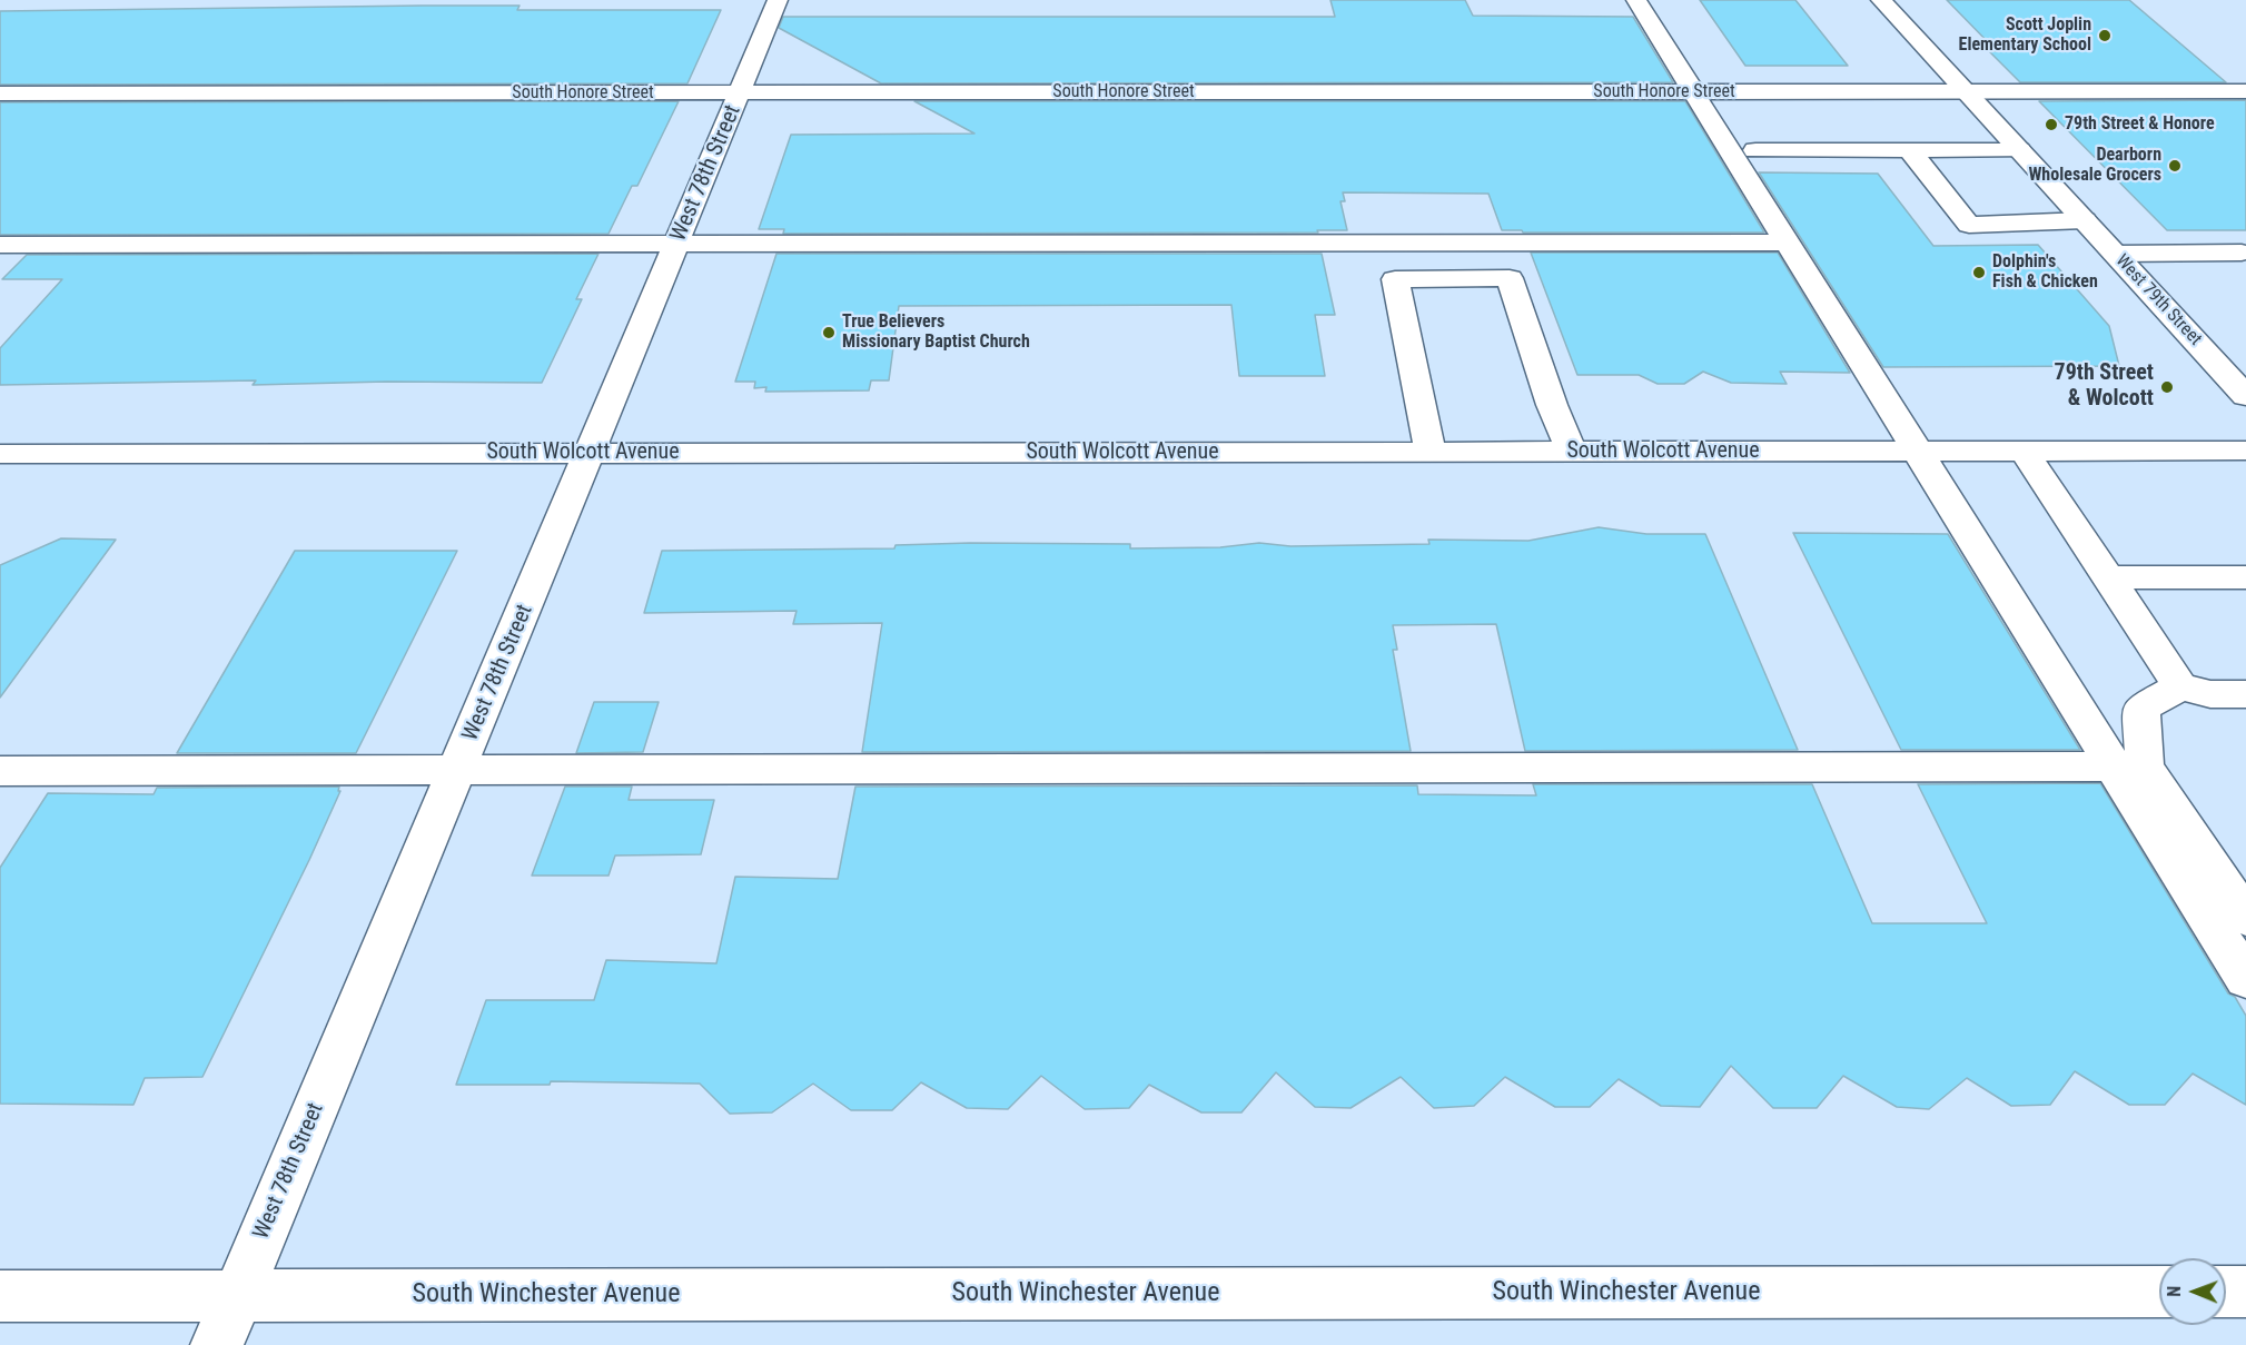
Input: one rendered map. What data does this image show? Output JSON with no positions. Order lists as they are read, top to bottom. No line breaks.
{"streets":{"street":["South Honore Street","West 78th Street","West 79th Street","South Wolcott Avenue","South Winchester Avenue"]},"crossings":[["South Honore Street","West 78th Street"],["South Honore Street","West 79th Street"],["West 78th Street","South Wolcott Avenue"],["West 78th Street","South Winchester Avenue"]],"places":["Scott Joplin Elementary School","79th Street & Honore","Dearborn Wholesale Grocers","Dolphin's Fish & Chicken","True Believers Missionary Baptist Church","79th Street & Wolcott"],"north":"left"}
